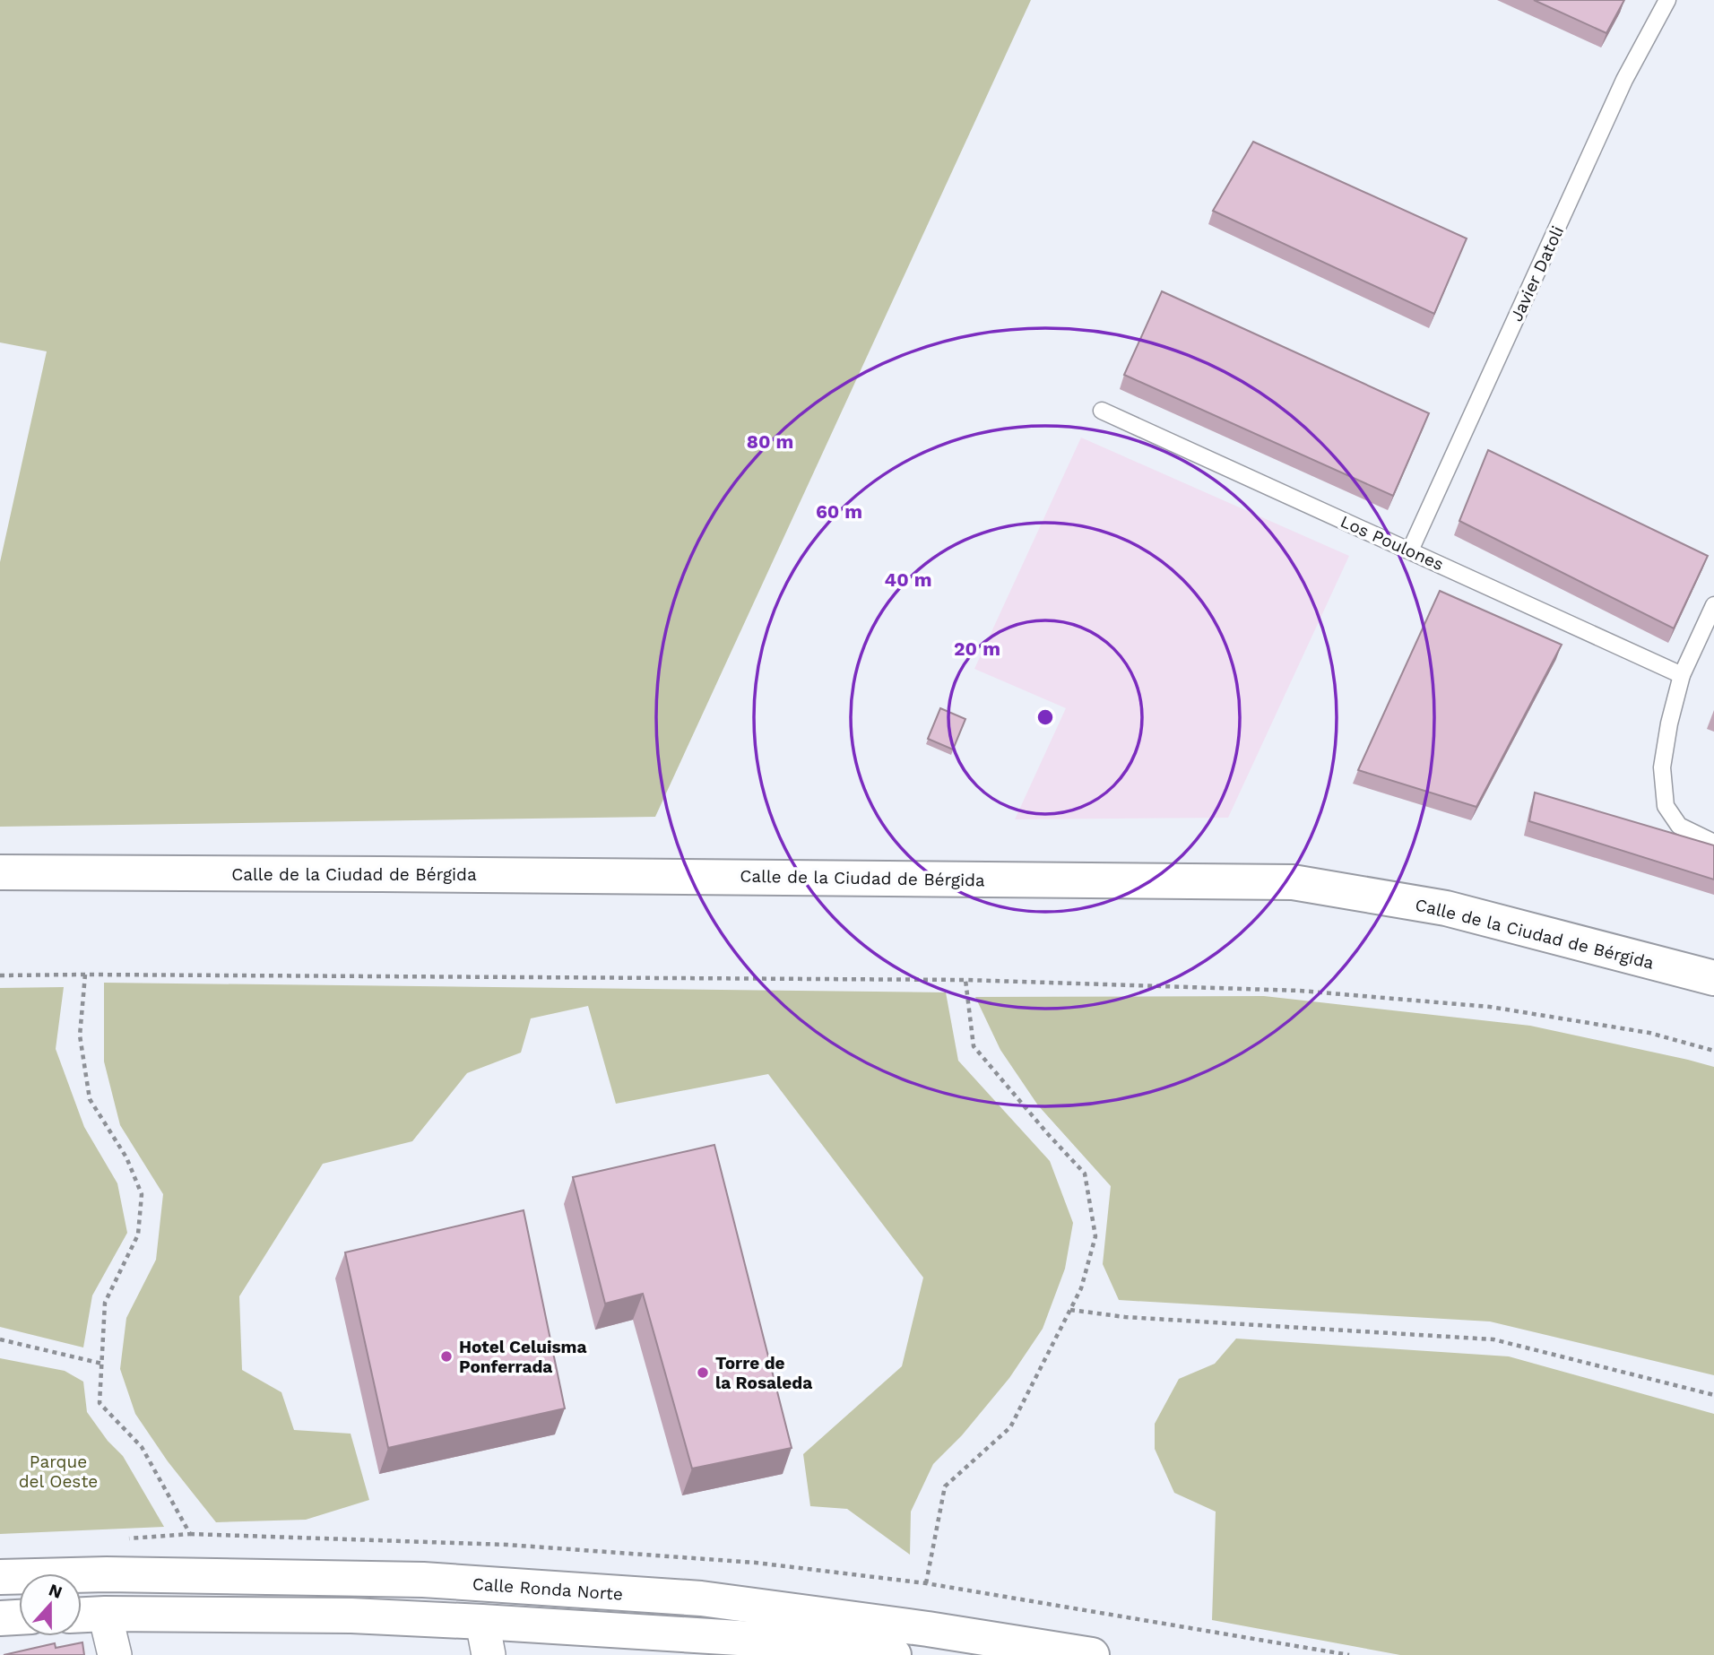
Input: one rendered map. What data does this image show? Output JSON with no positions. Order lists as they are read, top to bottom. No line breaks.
{"streets":{"street":["Calle de la Ciudad de Bérgida","Calle Ronda Norte"],"lane":["Javier Datoli","Los Poulones"]},"crossings":[["Javier Datoli","Los Poulones"]],"parks":["Parque del Oeste"],"places":["Hotel Celuisma Ponferrada","Torre de la Rosaleda"],"north":"top","rings":["80 m","60 m","40 m","20 m"]}
